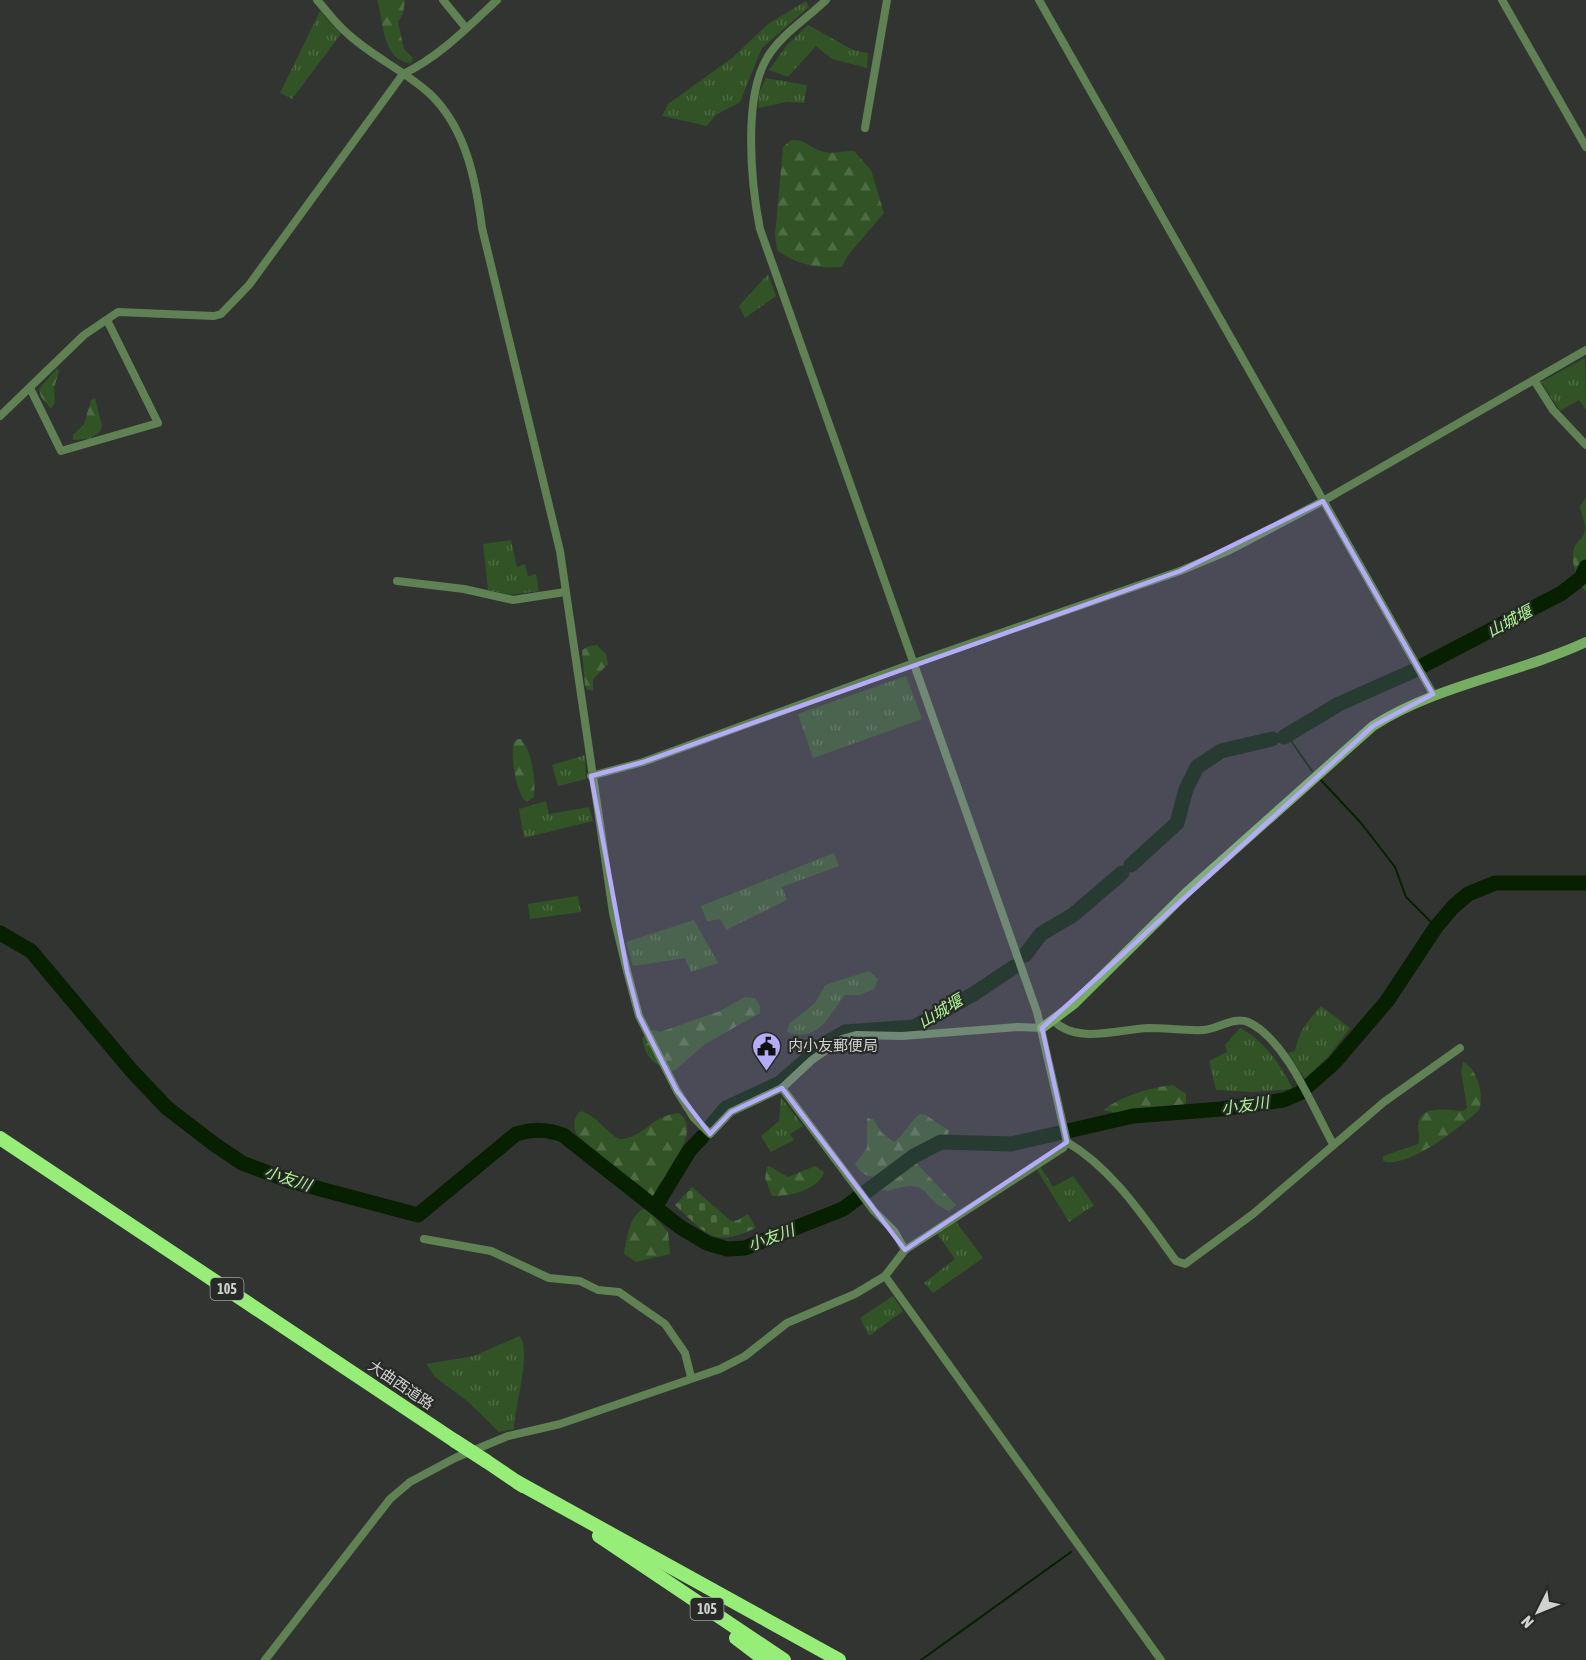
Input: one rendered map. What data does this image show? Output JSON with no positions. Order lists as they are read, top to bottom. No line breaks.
{"streets":{"highway":["105","大曲西道路"]},"water":["山城堰","小友川"],"places":{"public building":["内小友郵便局"]},"north":"bottom left"}
